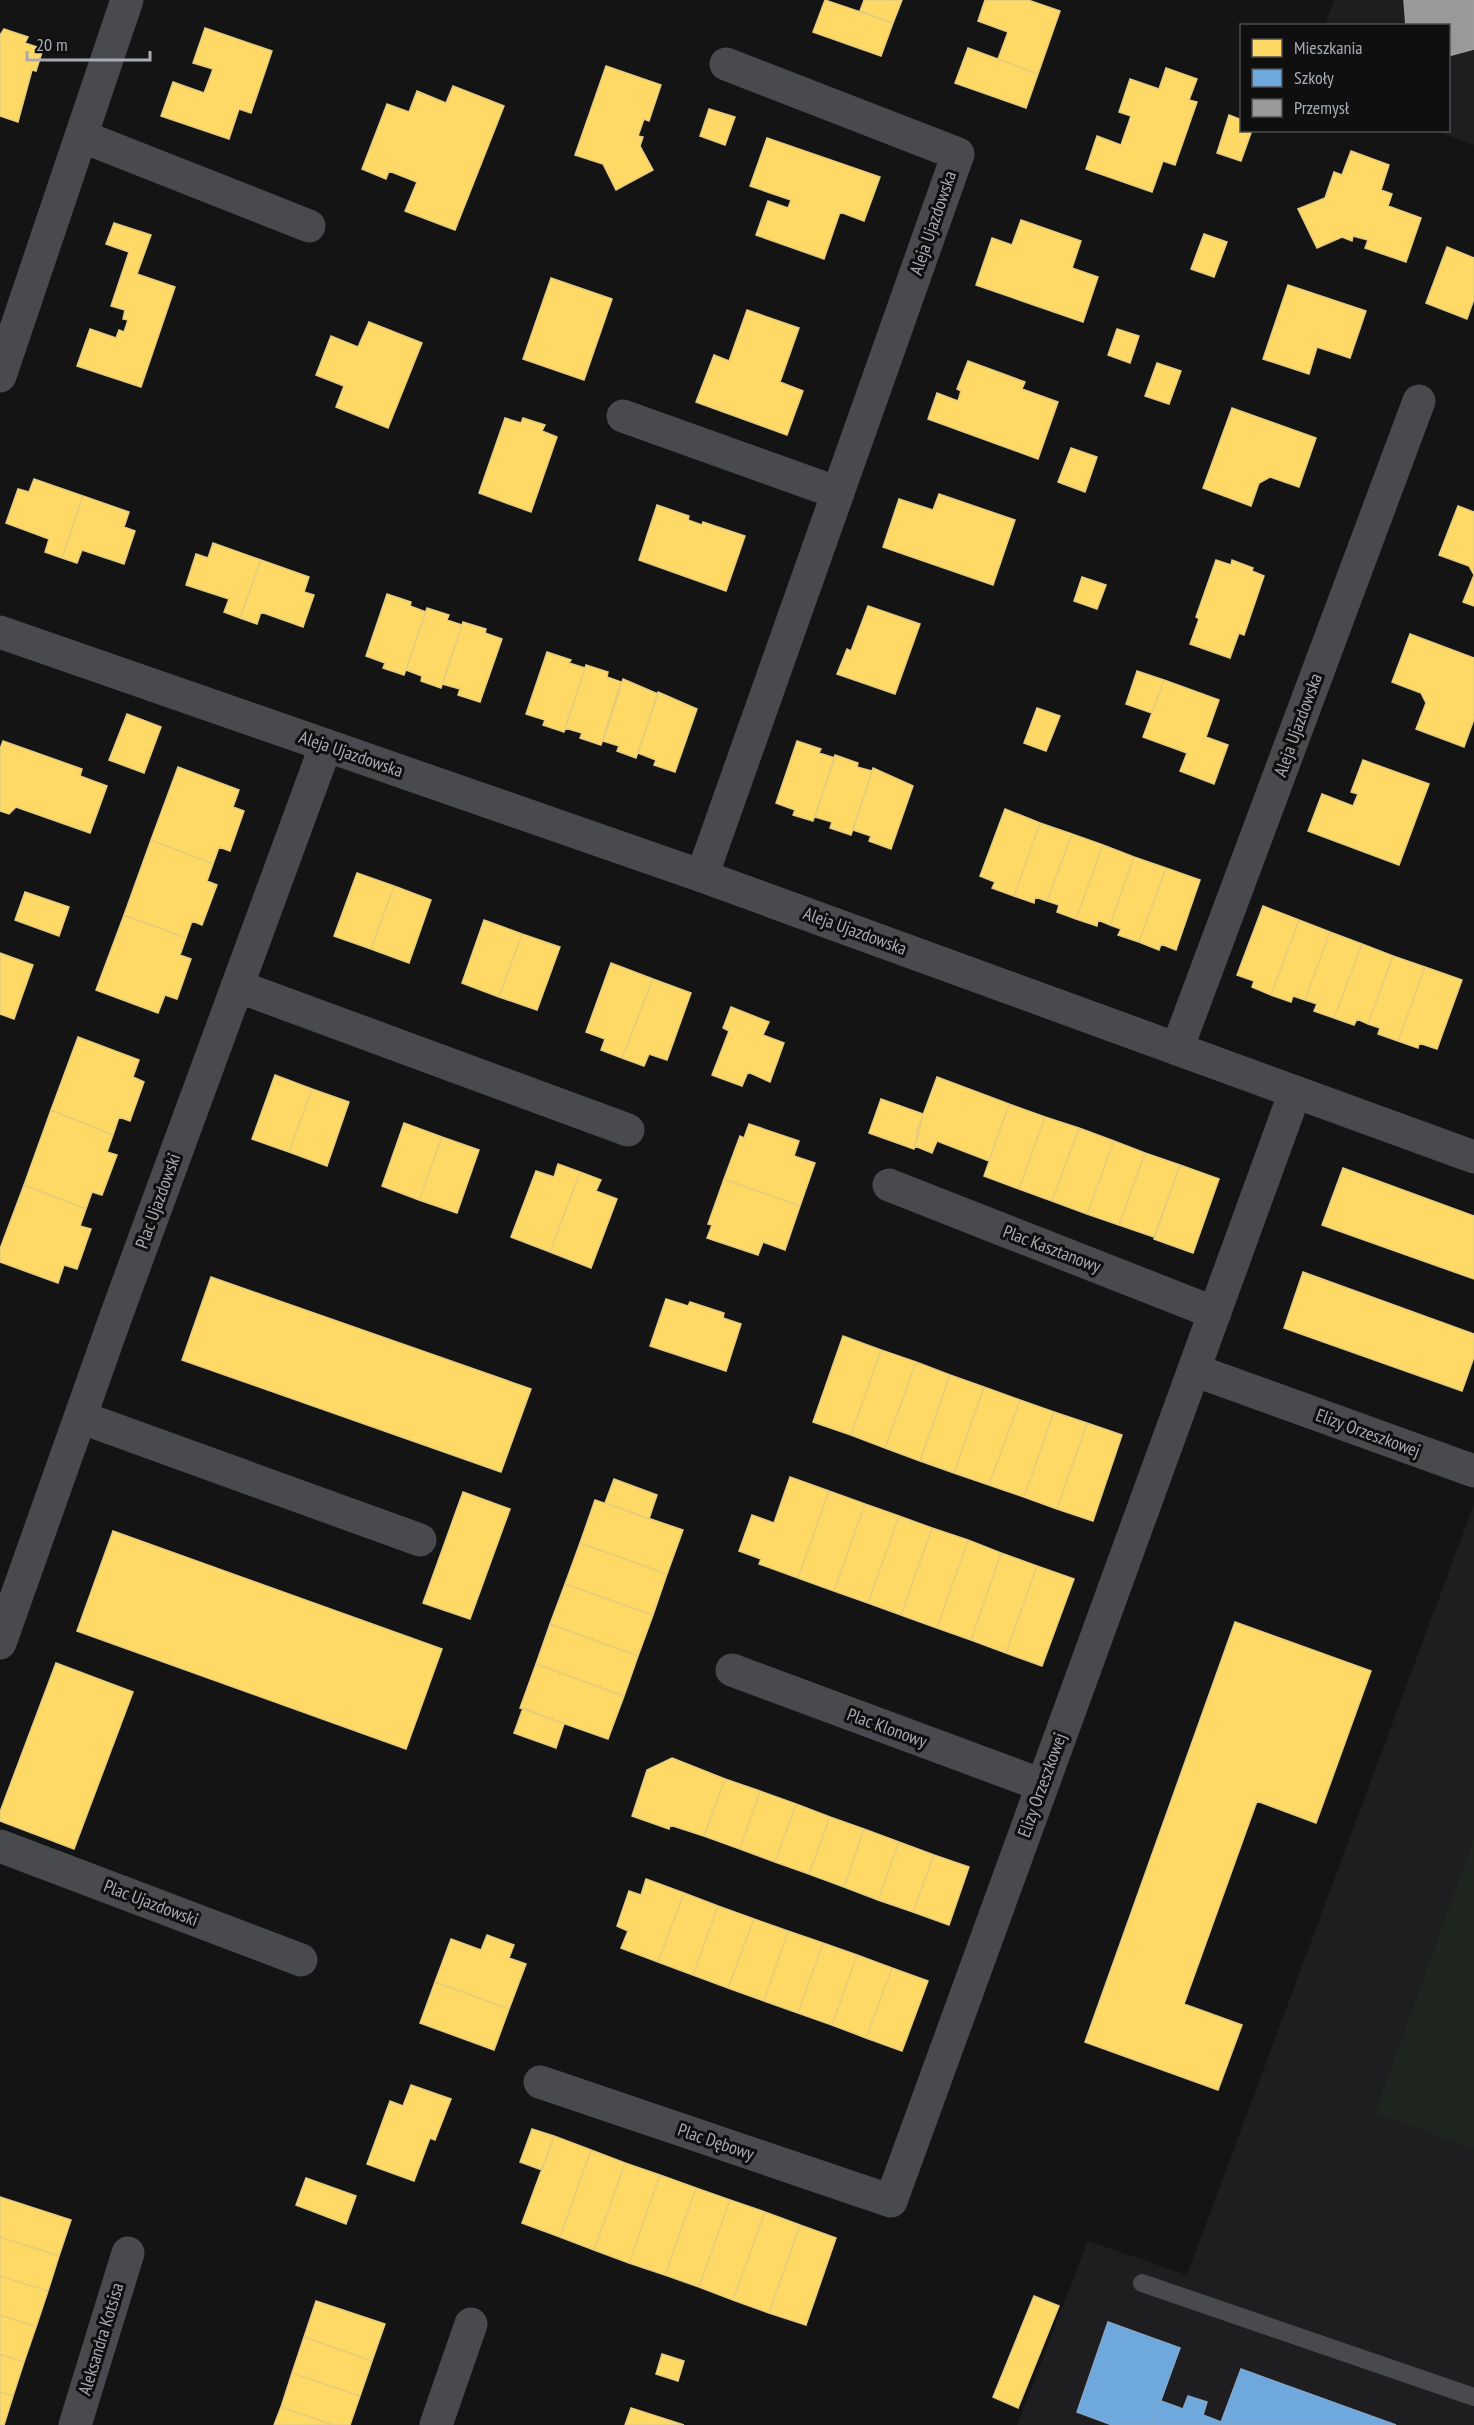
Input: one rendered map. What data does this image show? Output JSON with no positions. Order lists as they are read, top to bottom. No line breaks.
{"streets":{"street":["Aleja Ujazdowska","Plac Ujazdowski","Plac Kasztanowy","Elizy Orzeszkowej","Plac Klonowy","Plac Dębowy","Aleksandra Kotsisa"]},"crossings":[["Aleja Ujazdowska","Plac Ujazdowski"],["Aleja Ujazdowska","Elizy Orzeszkowej"],["Plac Kasztanowy","Elizy Orzeszkowej"],["Elizy Orzeszkowej","Plac Klonowy"],["Elizy Orzeszkowej","Plac Dębowy"]],"legend":["Mieszkania","Szkoły","Przemysł"],"scale_bar":"20 m"}
